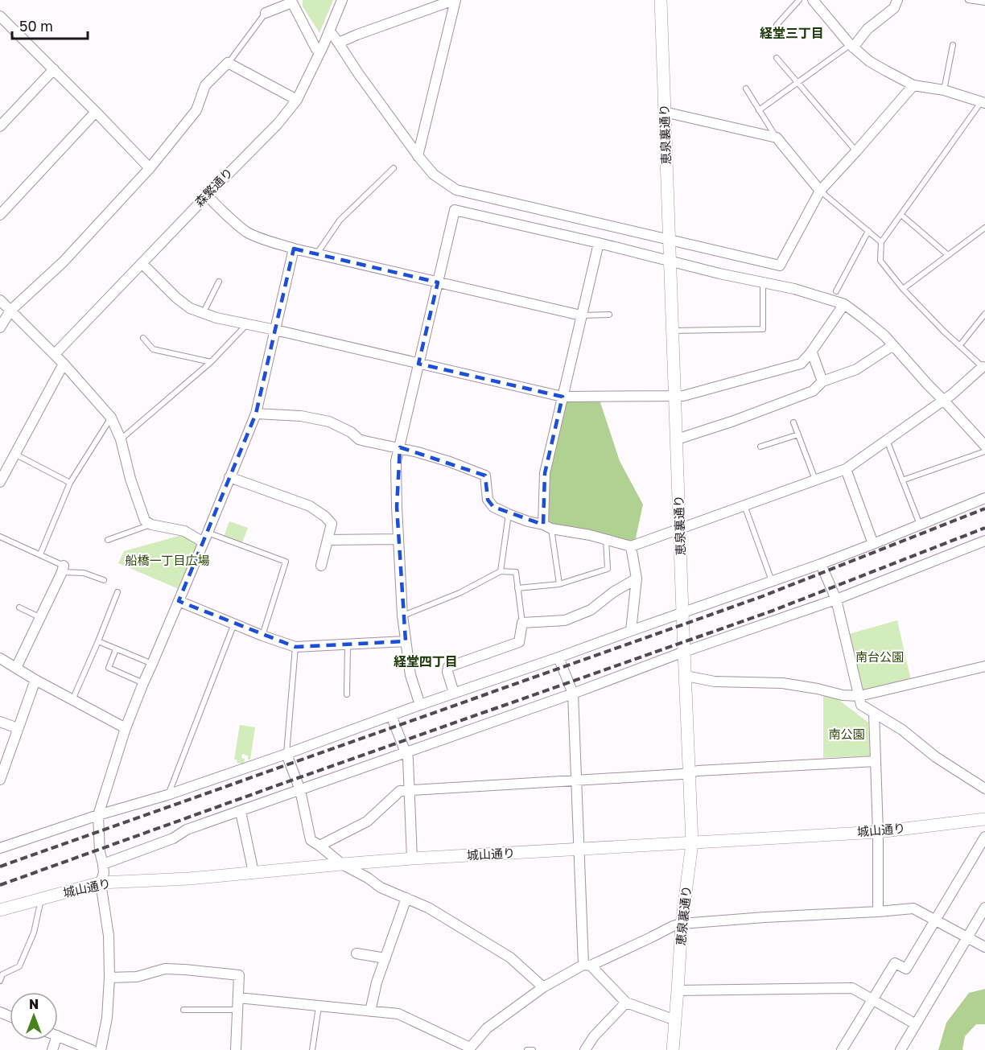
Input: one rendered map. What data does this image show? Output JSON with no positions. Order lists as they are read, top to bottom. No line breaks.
{"streets":{"street":["恵泉裏通り","森繁通り","城山通り"]},"crossings":[["恵泉裏通り","城山通り"]],"districts":["経堂三丁目","経堂四丁目"],"parks":["船橋一丁目広場","南台公園","南公園"],"scale_bar":"50 m","north":"top"}
